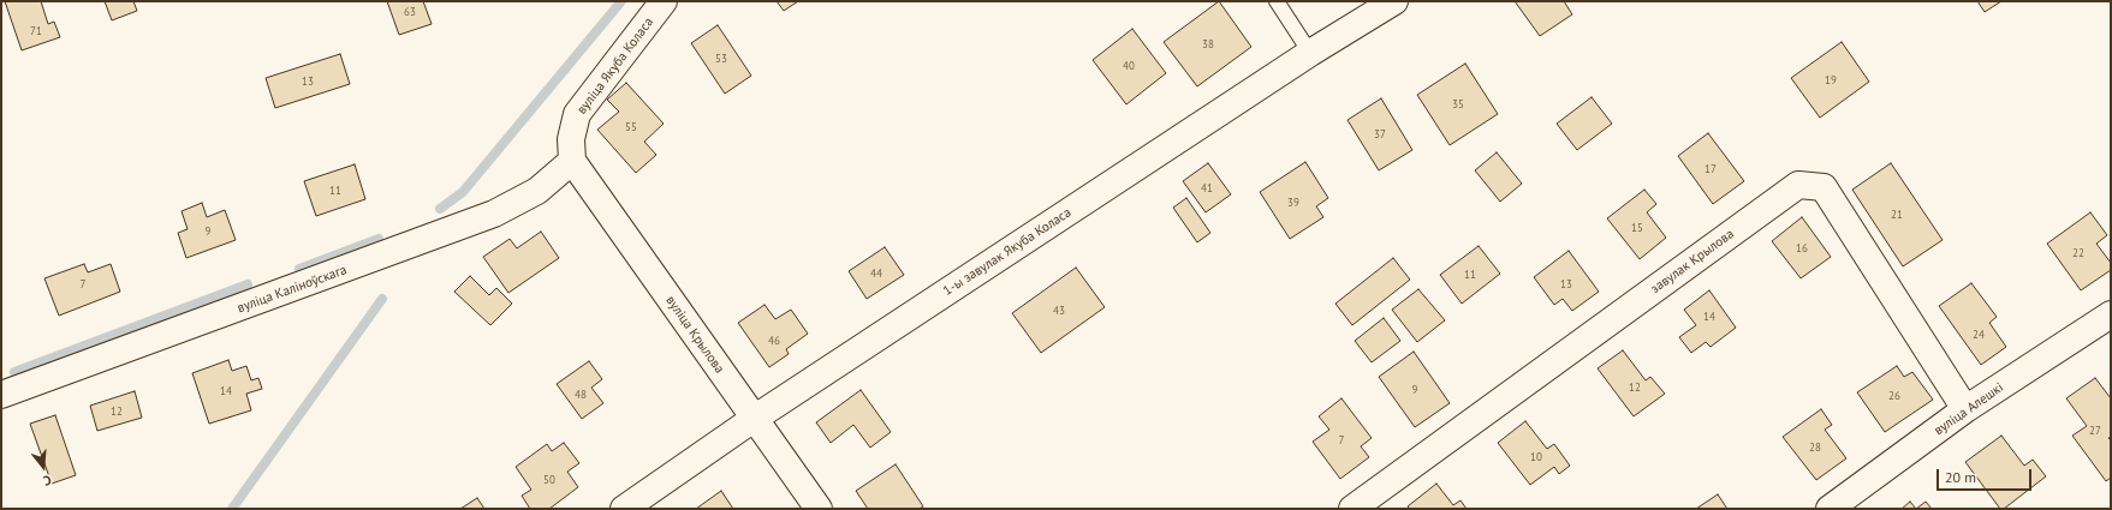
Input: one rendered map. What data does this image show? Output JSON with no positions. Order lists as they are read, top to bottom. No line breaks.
{"streets":{"street":["вуліца Якуба Коласа","1-ы завулак Якуба Коласа","завулак Крылова","вуліца Каліноўскага","вуліца Крылова","вуліца Алешкі"]},"crossings":[["вуліца Якуба Коласа","вуліца Каліноўскага"],["вуліца Якуба Коласа","вуліца Крылова"],["1-ы завулак Якуба Коласа","вуліца Крылова"],["завулак Крылова","вуліца Алешкі"],["вуліца Каліноўскага","вуліца Крылова"]],"house_numbers":["63","71","38","53","40","19","13","35","55","37","17","41","11","39","21","15","9","16","22","44","11","7","13","43","14","24","46","12","9","14","48","26","12","27","7","28","10","50"],"scale_bar":"20 m","north":"bottom"}
